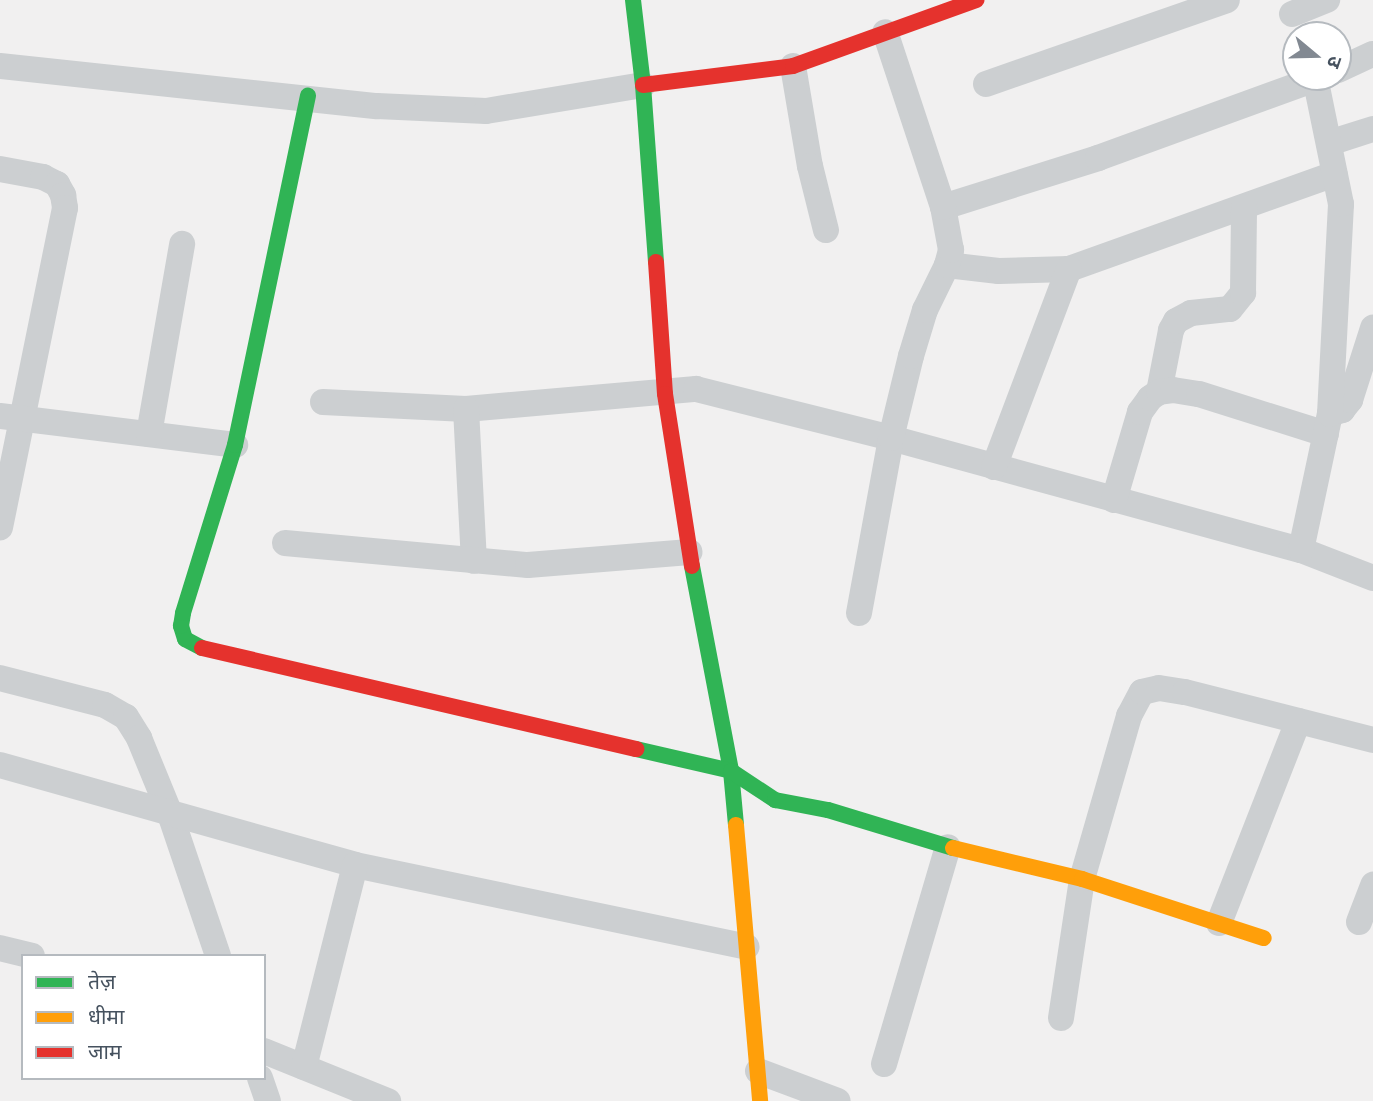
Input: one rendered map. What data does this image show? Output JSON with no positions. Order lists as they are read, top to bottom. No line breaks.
{"legend":["तेज़","धीमा","जाम"],"north":"right"}
